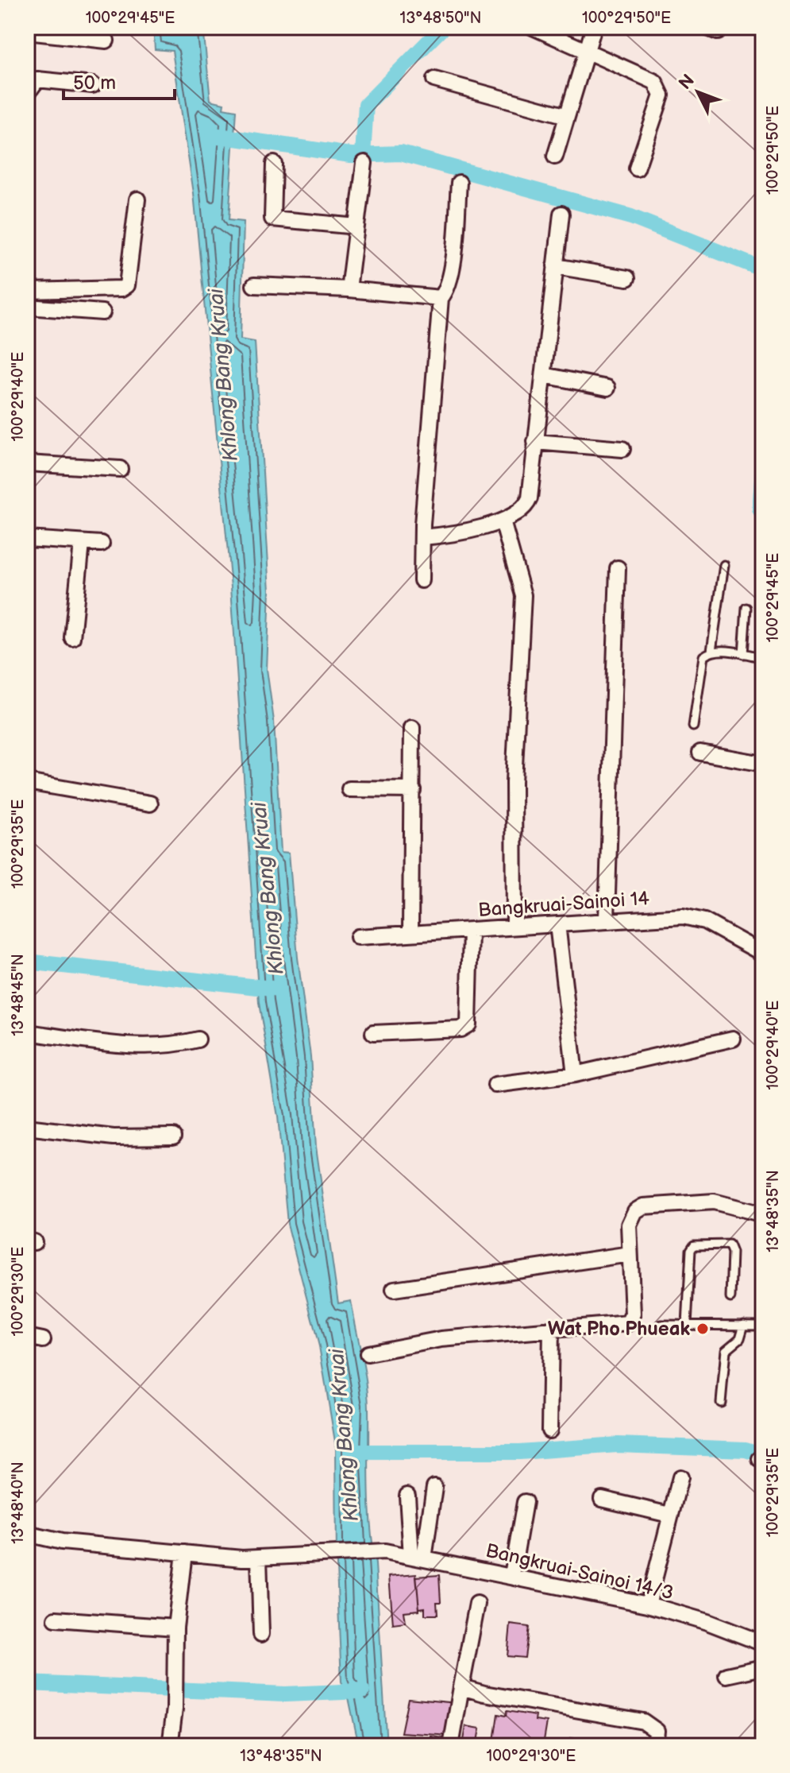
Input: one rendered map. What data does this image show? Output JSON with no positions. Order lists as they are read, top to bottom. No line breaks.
{"streets":{"street":["Bangkruai-Sainoi 14","Bangkruai-Sainoi 14/3"]},"water":["Khlong Bang Kruai"],"places":["Wat Pho Phueak"],"scale_bar":"50 m","north":"top left","coordinates":["100°29'45\"E","13°48'50\"N","100°29'50\"E","100°29'40\"E","100°29'35\"E","13°48'45\"N","13°48'35\"N","100°29'30\"E","13°48'40\"N"]}
